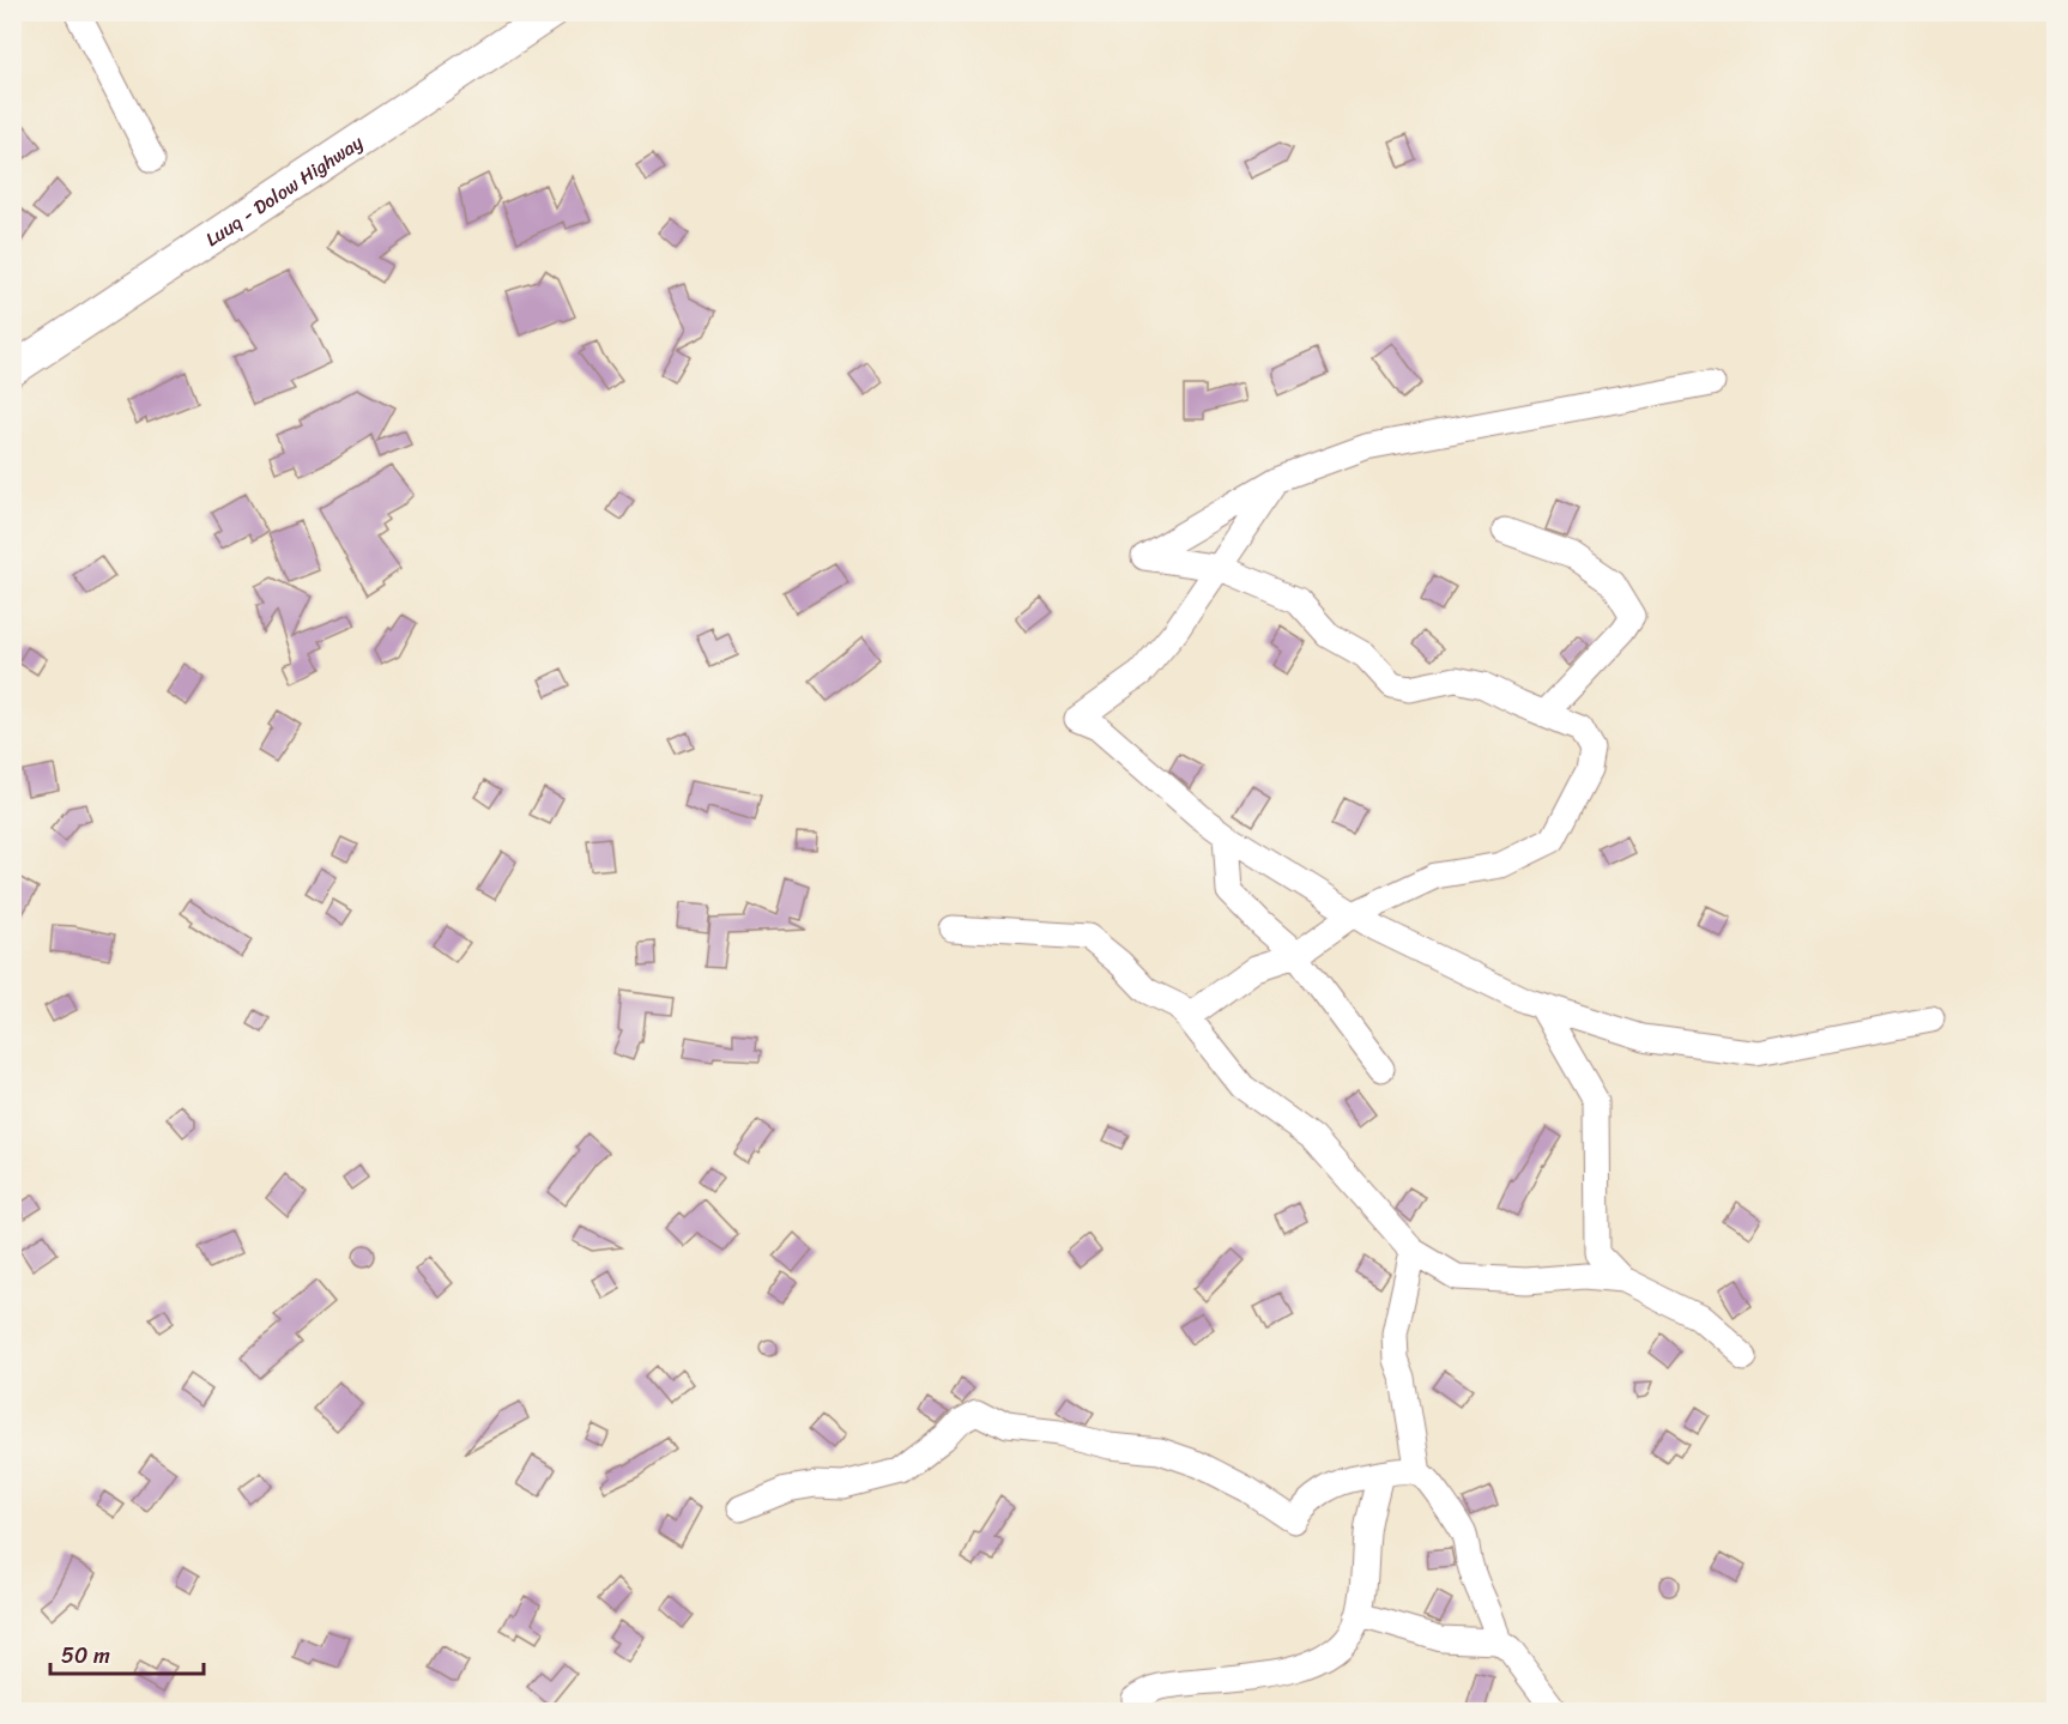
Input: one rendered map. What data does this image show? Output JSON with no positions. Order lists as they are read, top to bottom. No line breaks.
{"streets":{"main road":["Luuq - Dolow Highway"]},"scale_bar":"50 m"}
